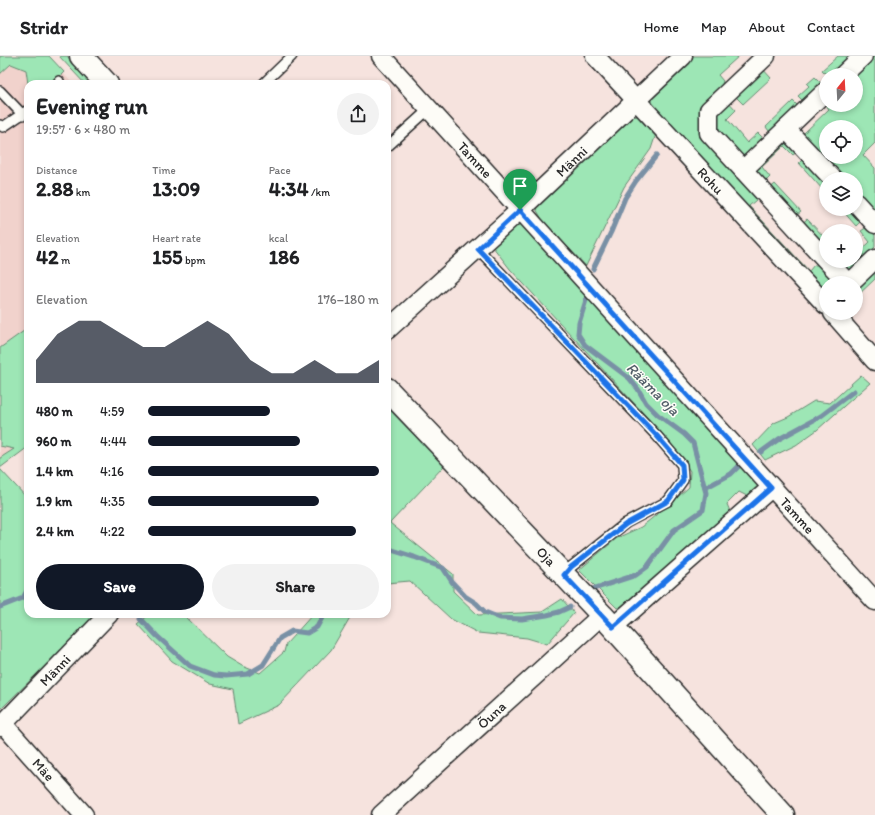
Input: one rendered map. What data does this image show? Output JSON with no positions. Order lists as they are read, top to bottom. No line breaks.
{"streets":{"street":["Tamme","Männi","Rohu","Oja","Õuna","Mäe"]},"crossings":[["Tamme","Männi"],["Tamme","Õuna"],["Männi","Rohu"],["Männi","Mäe"],["Oja","Õuna"]],"water":["Rääma oja"],"north":"top","page":{"header":"Stridr","nav":["Home","Map","About","Contact"],"map_buttons":["+","−"],"heading":["Evening run","19:57 · 6 × 480 m"],"stats":[["Distance","2.88 km"],["Time","13:09"],["Pace","4:34 /km"],["Elevation","42 m"],["Heart rate","155 bpm"],["kcal","186"]],"chart":["Elevation","176–180 m"],"list":[{"name":"480 m","note":"4:59"},{"name":"960 m","note":"4:44"},{"name":"1.4 km","note":"4:16"},{"name":"1.9 km","note":"4:35"},{"name":"2.4 km","note":"4:22"}],"buttons":["Save","Share"]}}
